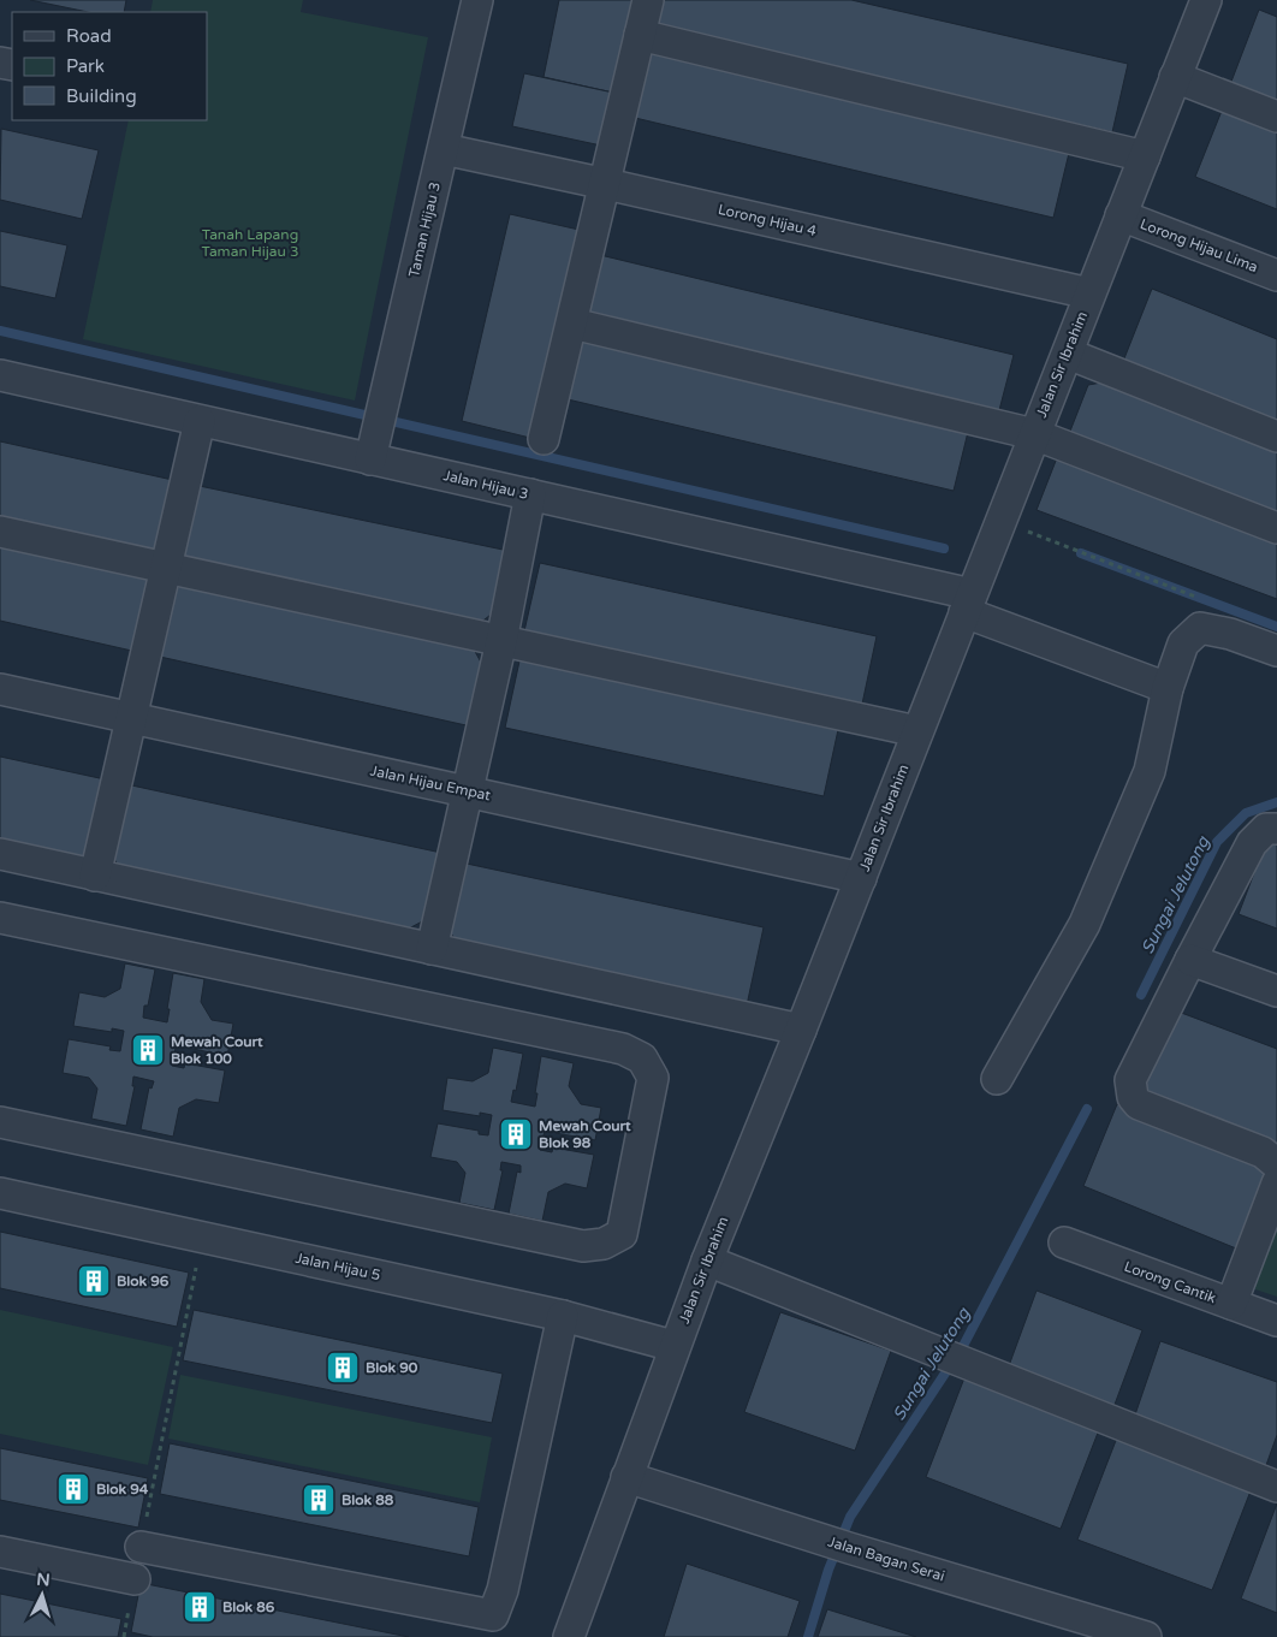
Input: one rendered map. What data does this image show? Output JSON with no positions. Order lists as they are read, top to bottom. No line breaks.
{"streets":{"street":["Lorong Hijau 4","Taman Hijau 3","Lorong Hijau Lima","Jalan Sir Ibrahim","Jalan Hijau 3","Jalan Hijau Empat","Jalan Hijau 5","Lorong Cantik","Jalan Bagan Serai"]},"crossings":[["Lorong Hijau 4","Taman Hijau 3"],["Lorong Hijau 4","Jalan Sir Ibrahim"],["Taman Hijau 3","Jalan Hijau 3"],["Lorong Hijau Lima","Jalan Sir Ibrahim"],["Jalan Sir Ibrahim","Jalan Hijau 3"],["Jalan Sir Ibrahim","Jalan Hijau Empat"],["Jalan Sir Ibrahim","Jalan Hijau 5"],["Jalan Sir Ibrahim","Jalan Bagan Serai"]],"water":["Sungai Jelutong"],"parks":["Tanah Lapang Taman Hijau 3"],"places":{"building":["Mewah Court Blok 100","Mewah Court Blok 98","Blok 96","Blok 90","Blok 94","Blok 88","Blok 86"]},"legend":["Road","Park","Building"],"north":"top"}
